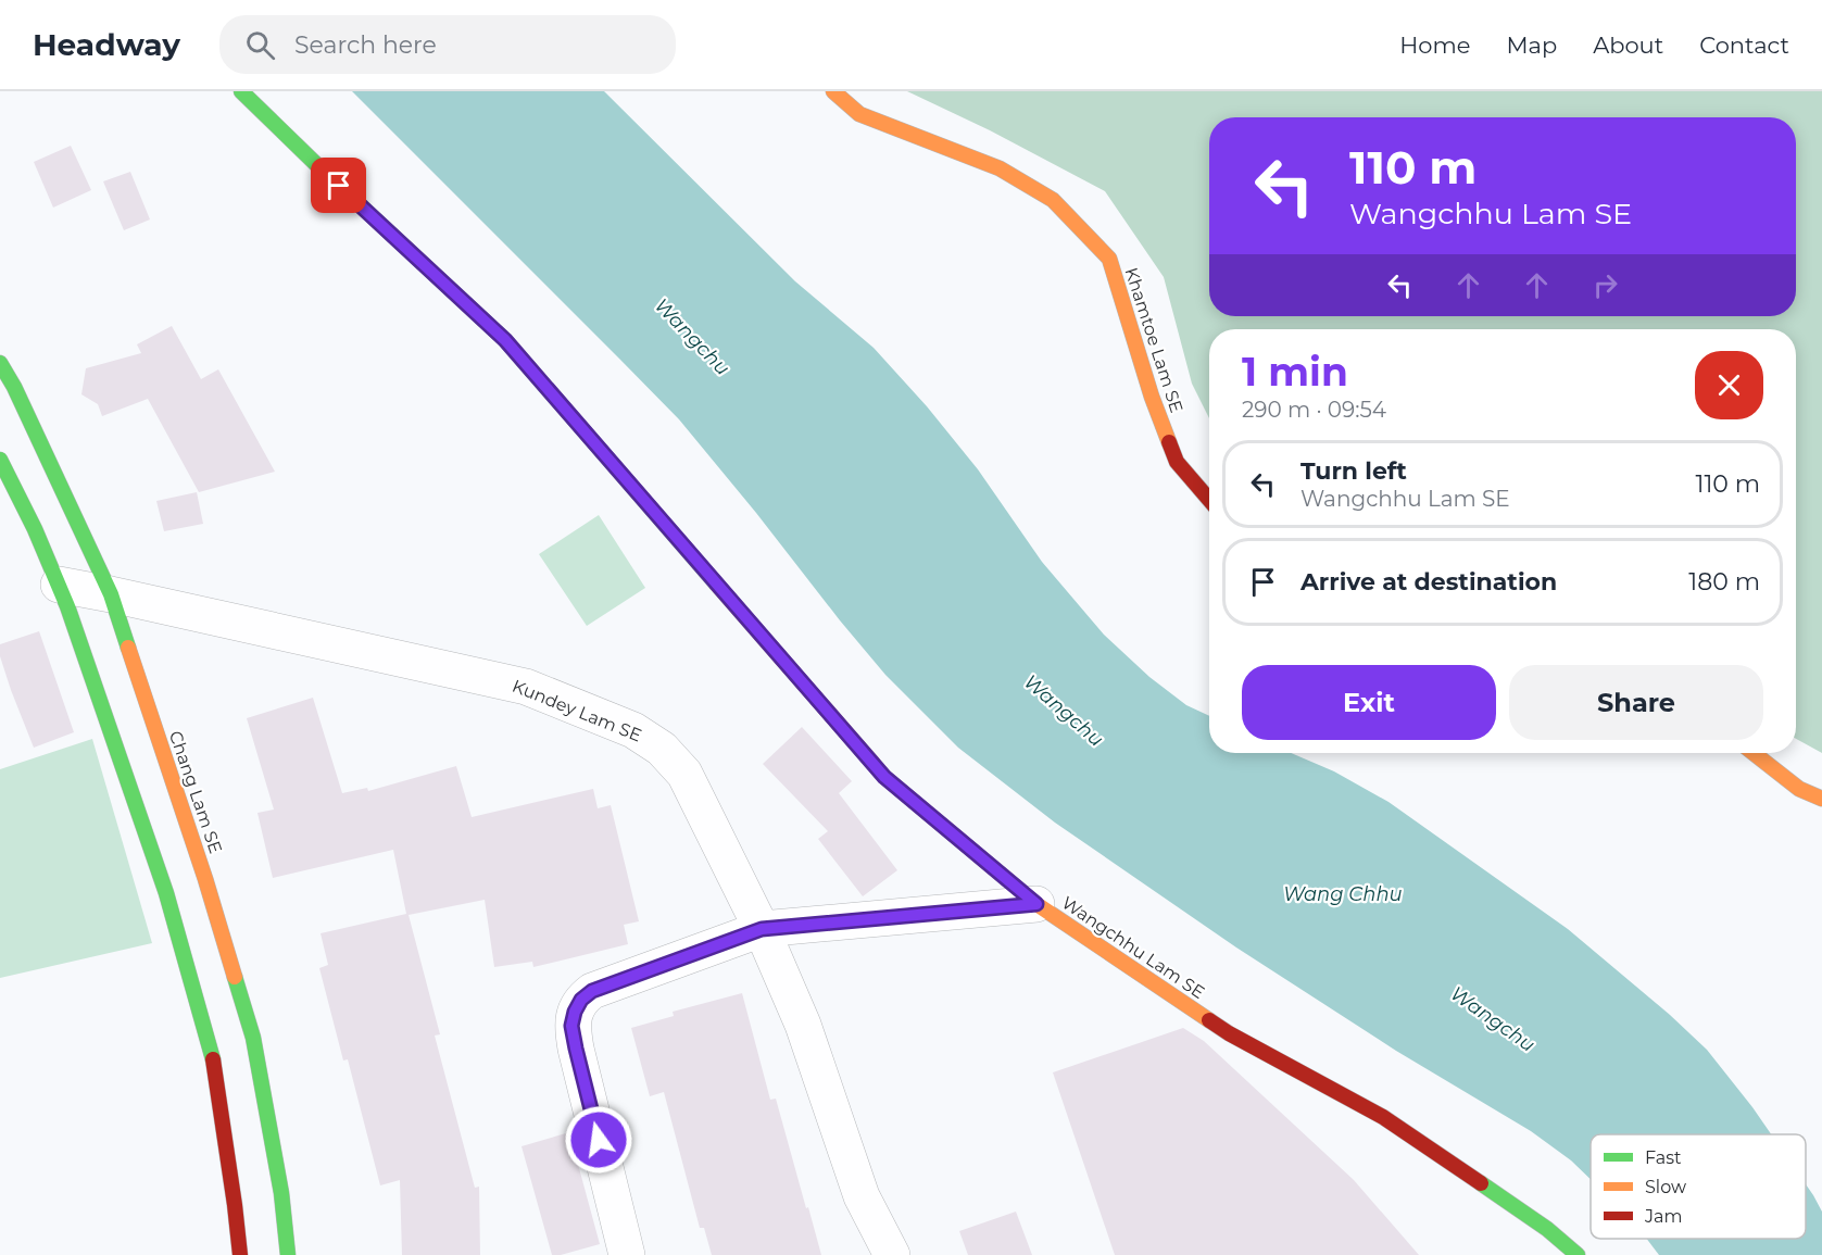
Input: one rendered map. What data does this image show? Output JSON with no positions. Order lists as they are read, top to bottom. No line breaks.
{"streets":{"main road":["Khamtoe Lam SE","Chang Lam SE","Wangchhu Lam SE"],"street":["Kundey Lam SE"]},"crossings":[["Kundey Lam SE","Chang Lam SE"]],"water":["Wangchu","Wang Chhu"],"legend":["Fast","Slow","Jam"],"page":{"header":"Headway","search":"Search here","nav":["Home","Map","About","Contact"],"turn":["110 m","Wangchhu Lam SE"],"heading":["1 min","290 m · 09:54"],"list":[{"name":"Turn left","note":"Wangchhu Lam SE","value":"110 m"},{"name":"Arrive at destination","value":"180 m"}],"buttons":["Exit","Share"]}}
